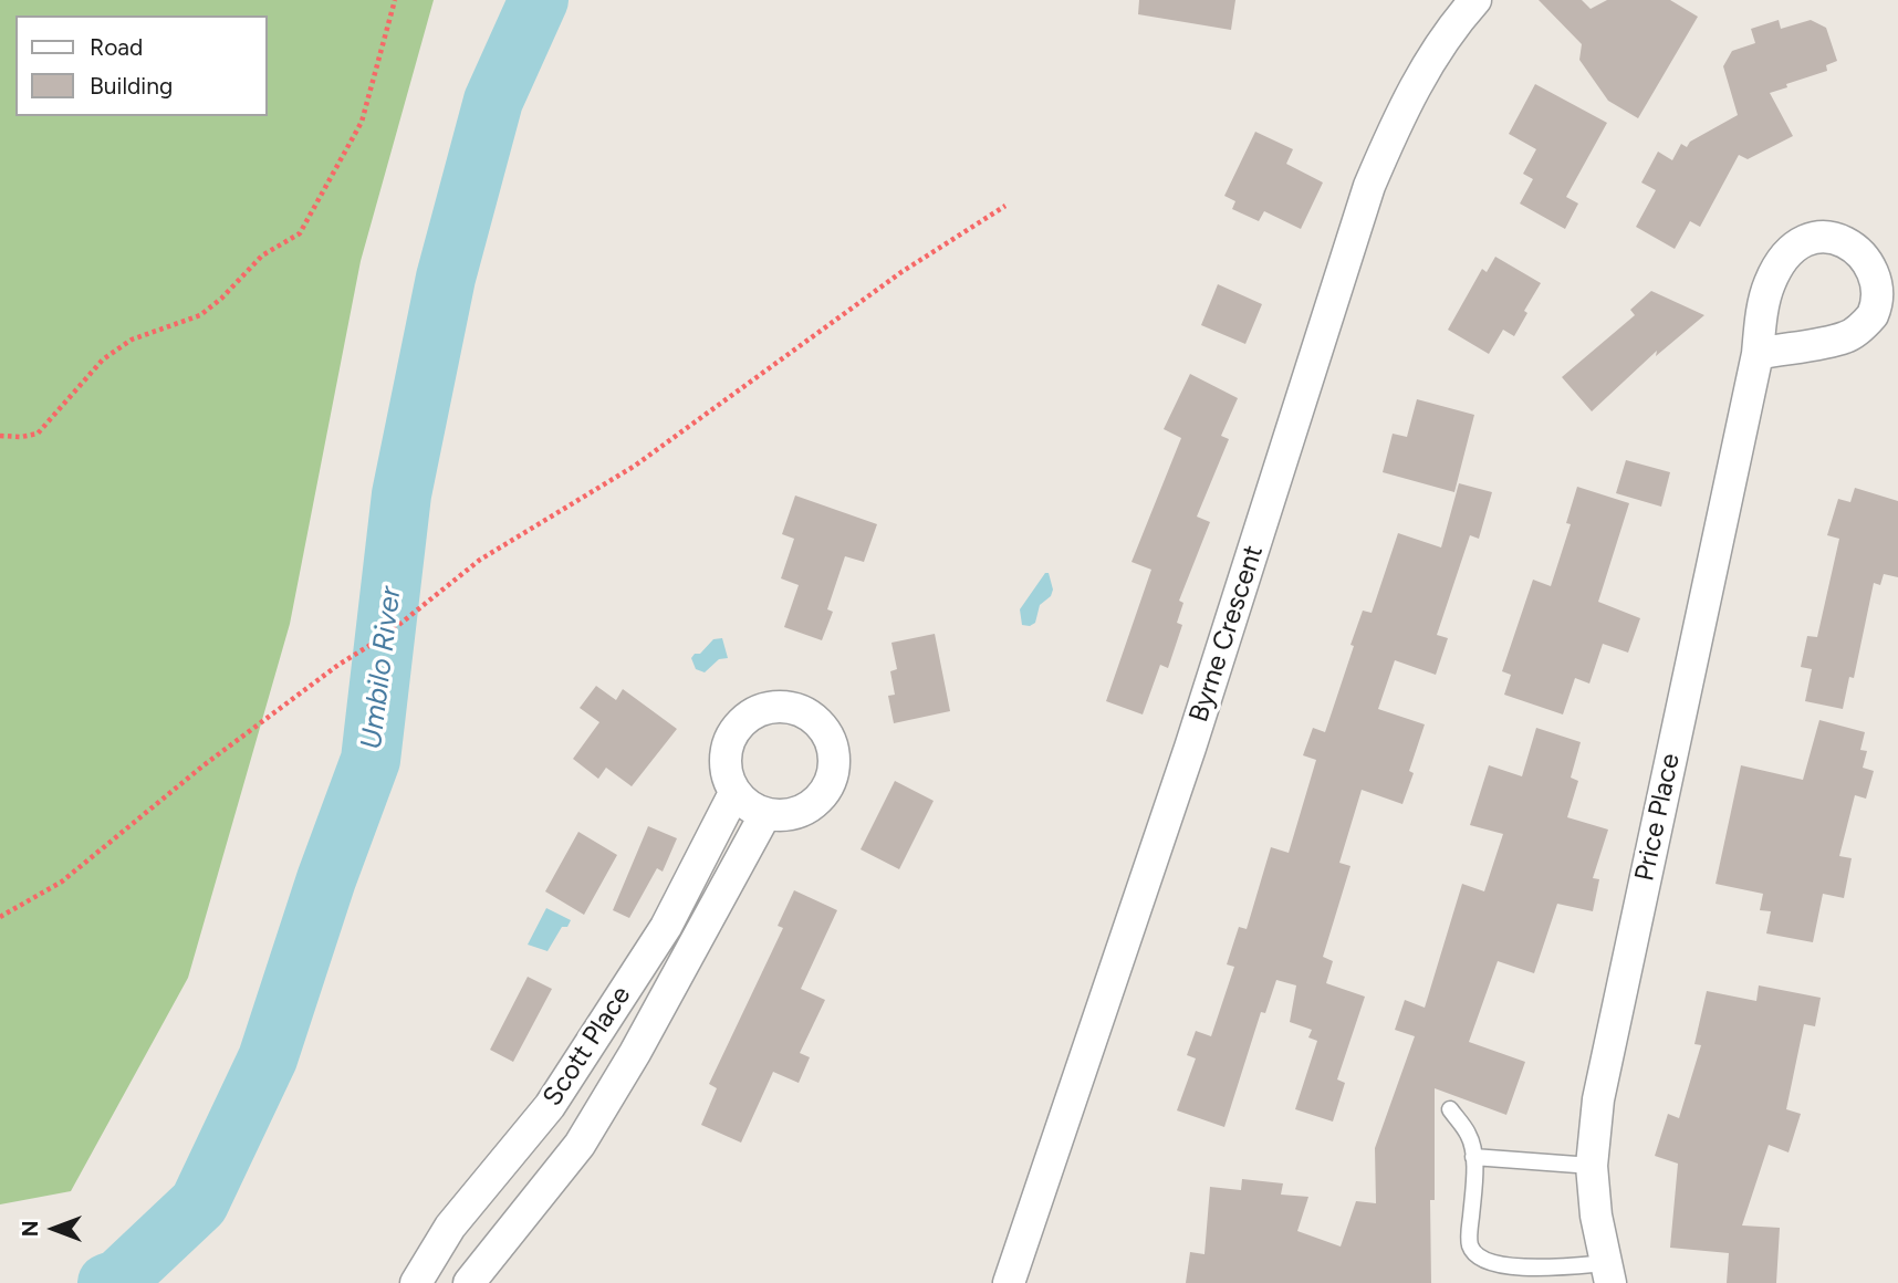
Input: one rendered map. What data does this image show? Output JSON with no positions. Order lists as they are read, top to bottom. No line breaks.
{"streets":{"street":["Byrne Crescent","Price Place","Scott Place"]},"water":["Umbilo River"],"legend":["Road","Building"],"north":"left"}
